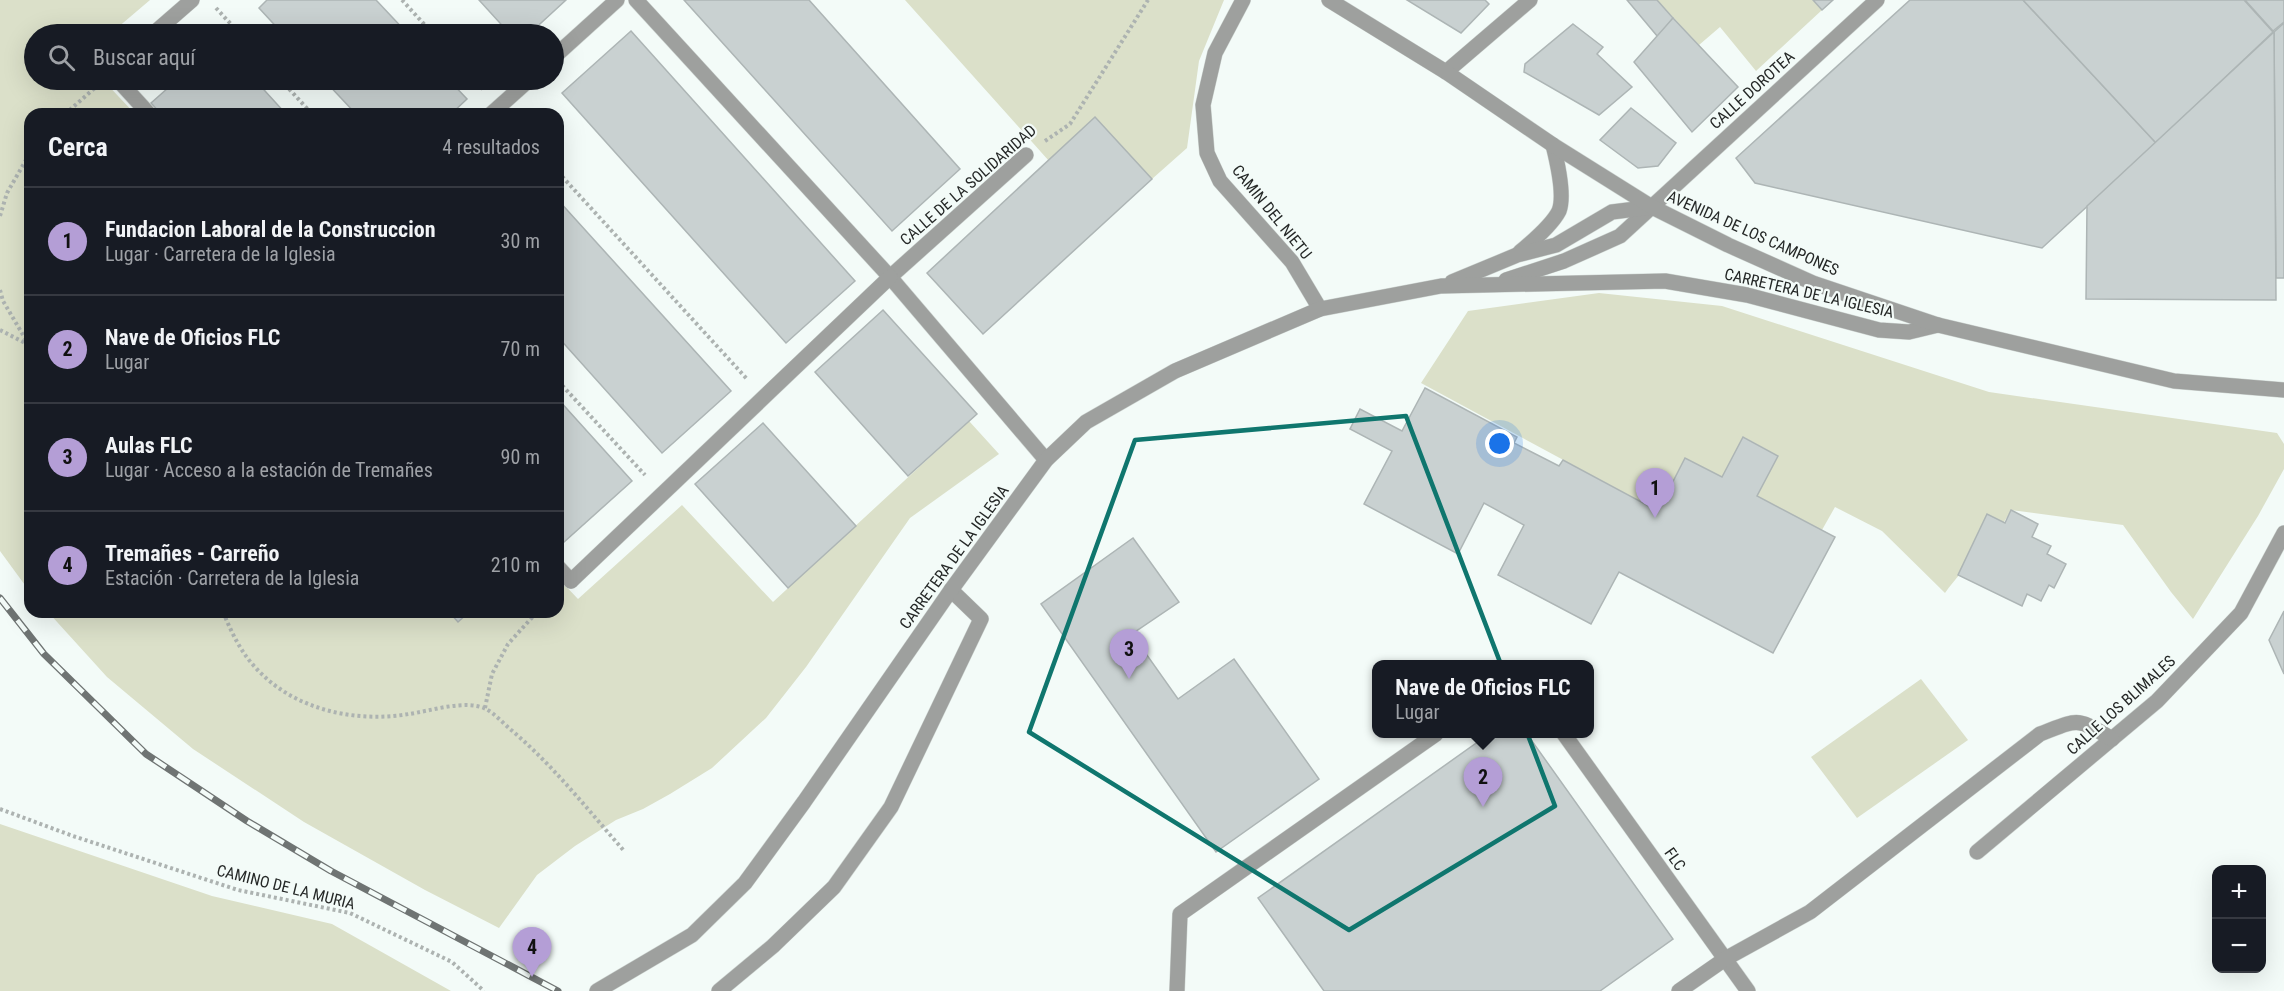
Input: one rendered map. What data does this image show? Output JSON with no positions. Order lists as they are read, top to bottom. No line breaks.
{"streets":{"street":["CALLE DOROTEA","CALLE DE LA SOLIDARIDAD","CAMIN DEL NIETU","AVENIDA DE LOS CAMPONES","CARRETERA DE LA IGLESIA","CALLE LOS BLIMALES","FLC"],"path":["CAMINO DE LA MURIA"]},"crossings":[["CALLE DOROTEA","AVENIDA DE LOS CAMPONES"],["CALLE DOROTEA","CARRETERA DE LA IGLESIA"],["CAMIN DEL NIETU","CARRETERA DE LA IGLESIA"],["AVENIDA DE LOS CAMPONES","CARRETERA DE LA IGLESIA"]],"page":{"search":"Buscar aquí","heading":["Cerca","4 resultados"],"list":[{"mark":"1","name":"Fundacion Laboral de la Construccion","note":"Lugar · Carretera de la Iglesia","value":"30 m"},{"mark":"2","name":"Nave de Oficios FLC","note":"Lugar","value":"70 m"},{"mark":"3","name":"Aulas FLC","note":"Lugar · Acceso a la estación de Tremañes","value":"90 m"},{"mark":"4","name":"Tremañes - Carreño","note":"Estación · Carretera de la Iglesia","value":"210 m"}],"pins":["1","3","2","4"],"popup":["Nave de Oficios FLC","Lugar"],"map_buttons":["+","−"]}}
